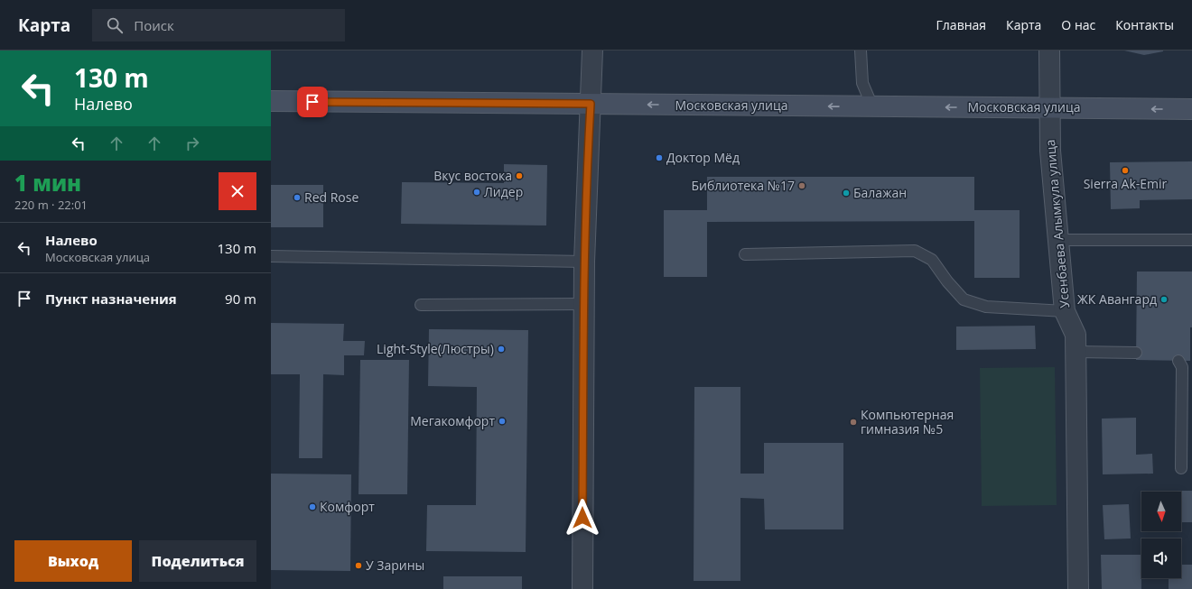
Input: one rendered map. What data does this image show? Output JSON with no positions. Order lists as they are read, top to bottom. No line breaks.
{"streets":{"main road":["Московская улица"],"street":["Усенбаева Алымкула улица"]},"crossings":[["Московская улица","Усенбаева Алымкула улица"]],"one_way":["Московская улица"],"places":["Доктор Мёд","Sierra Ak-Emir","Вкус востока","Библиотека №17","Лидер","Балажан","Red Rose","ЖК Авангард","Light-Style(Люстры)","Мегакомфорт","Компьютерная гимназия №5","Комфорт","У Зарины"],"north":"bottom","page":{"header":"Карта","search":"Поиск","nav":["Главная","Карта","О нас","Контакты"],"turn":["130 m","Налево"],"heading":["1 мин","220 m · 22:01"],"list":[{"name":"Налево","note":"Московская улица","value":"130 m"},{"name":"Пункт назначения","value":"90 m"}],"buttons":["Выход","Поделиться"]}}
